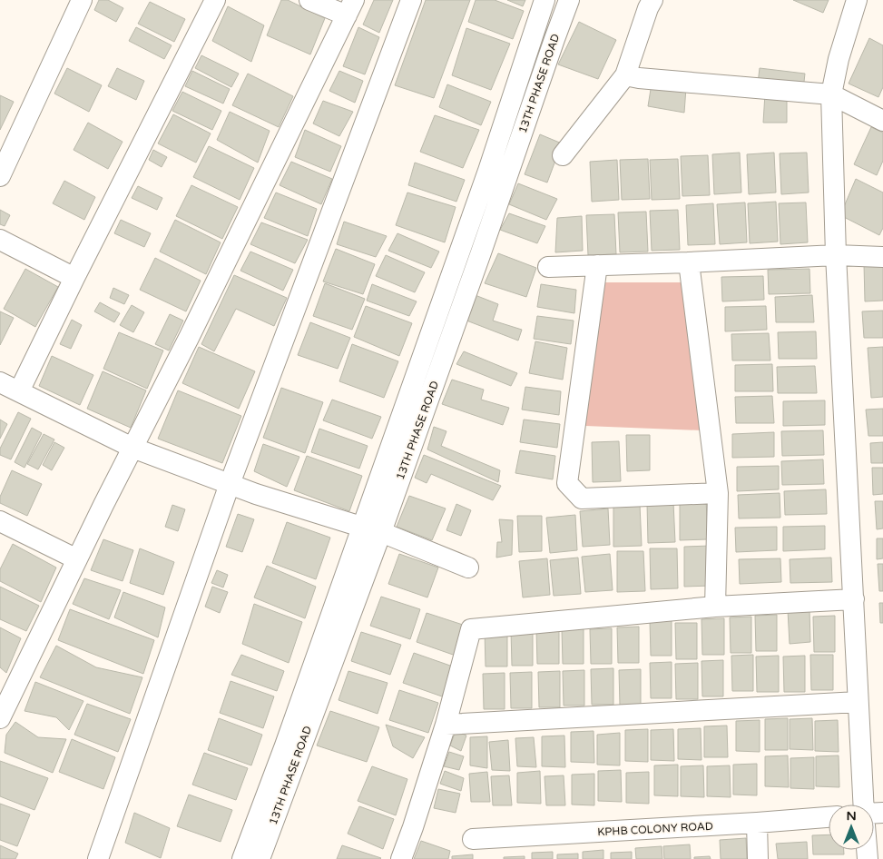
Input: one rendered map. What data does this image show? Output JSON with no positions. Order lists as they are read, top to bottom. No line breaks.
{"streets":{"street":["13TH PHASE ROAD","KPHB COLONY ROAD"]},"north":"top"}
